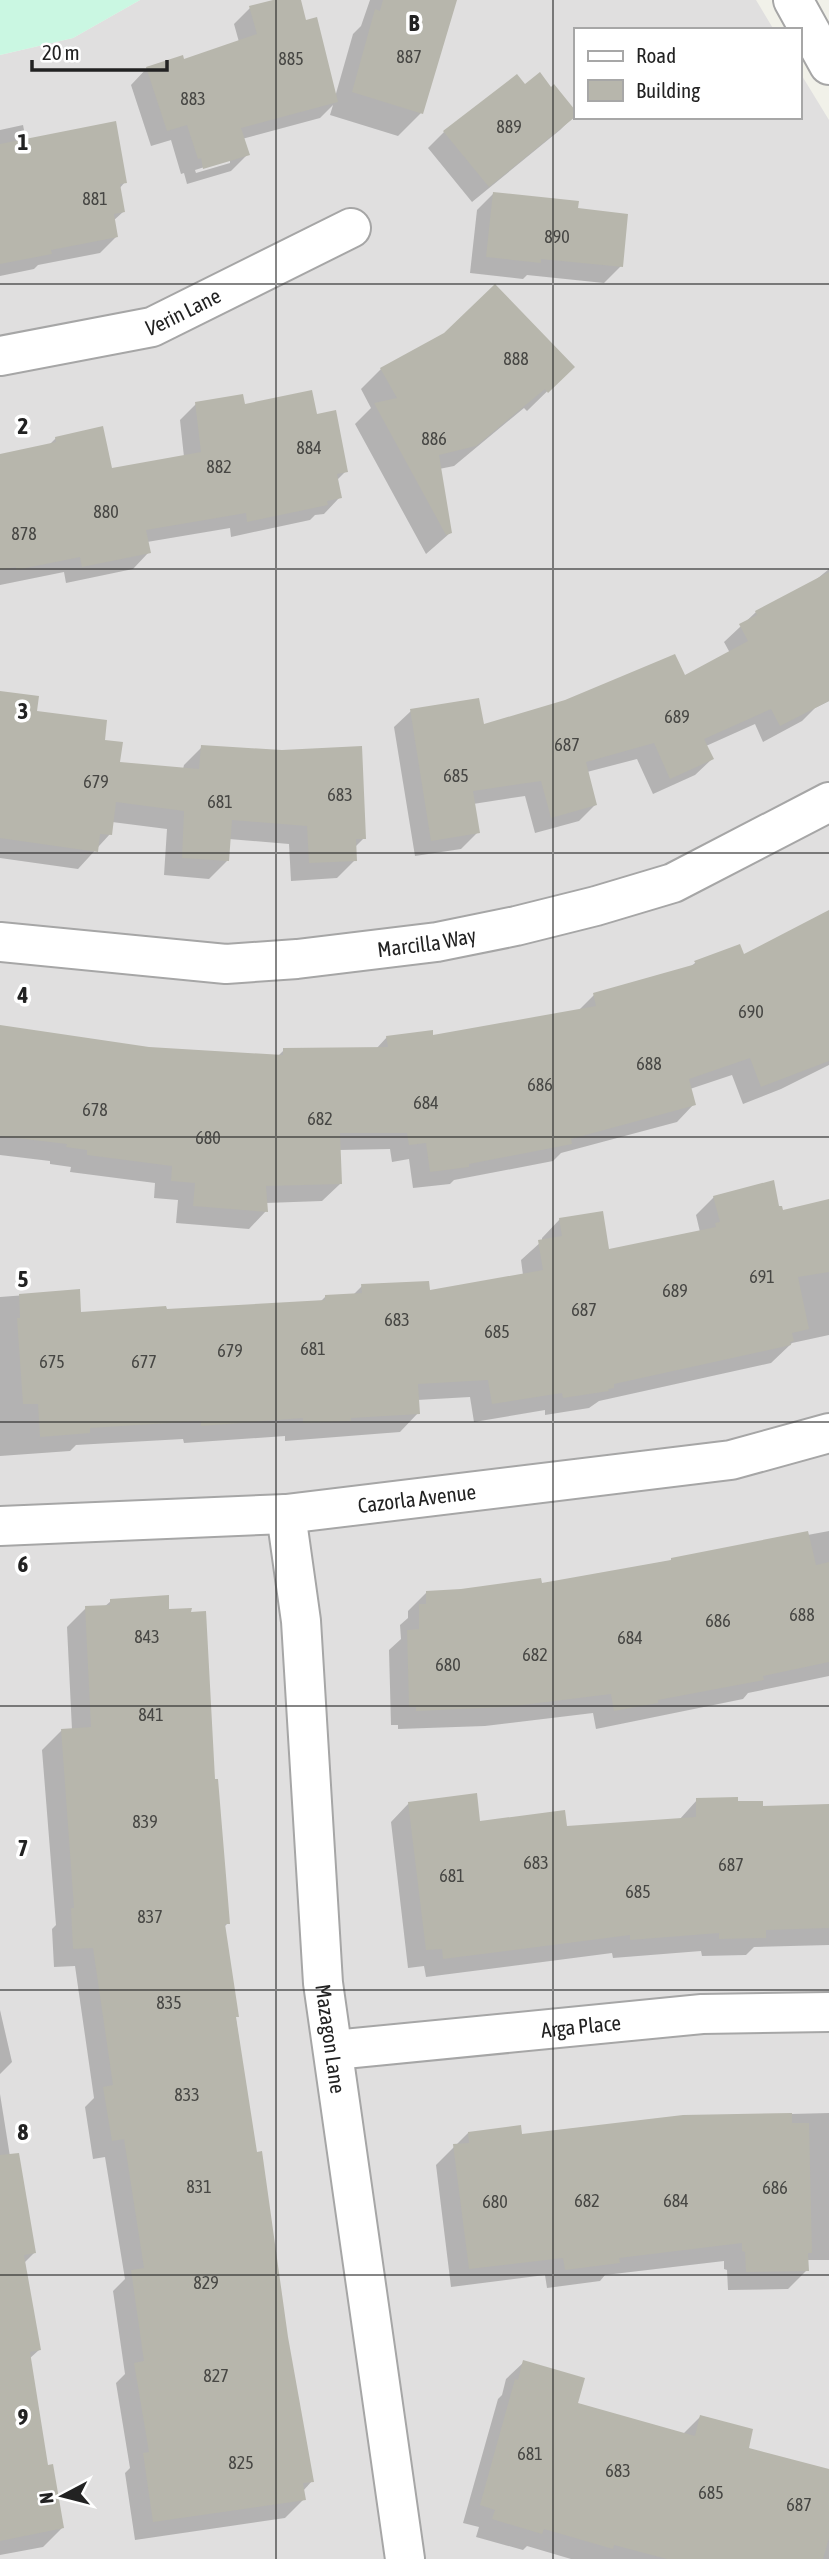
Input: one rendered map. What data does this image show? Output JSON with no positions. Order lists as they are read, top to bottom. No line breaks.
{"streets":{"street":["Verin Lane","Marcilla Way","Cazorla Avenue","Arga Place","Mazagon Lane"]},"crossings":[["Cazorla Avenue","Mazagon Lane"],["Arga Place","Mazagon Lane"]],"house_numbers":["887","885","883","889","881","890","888","886","884","882","880","878","689","687","685","679","683","681","690","688","686","684","678","682","680","691","689","687","683","685","681","679","675","677","688","686","843","684","682","680","841","839","683","687","681","685","837","835","833","831","686","682","684","680","829","827","681","825","683","685","687"],"legend":["Road","Building"],"scale_bar":"20 m","north":"left","grid":{"columns":["B"],"rows":["1","2","3","4","5","6","7","8","9"]}}
